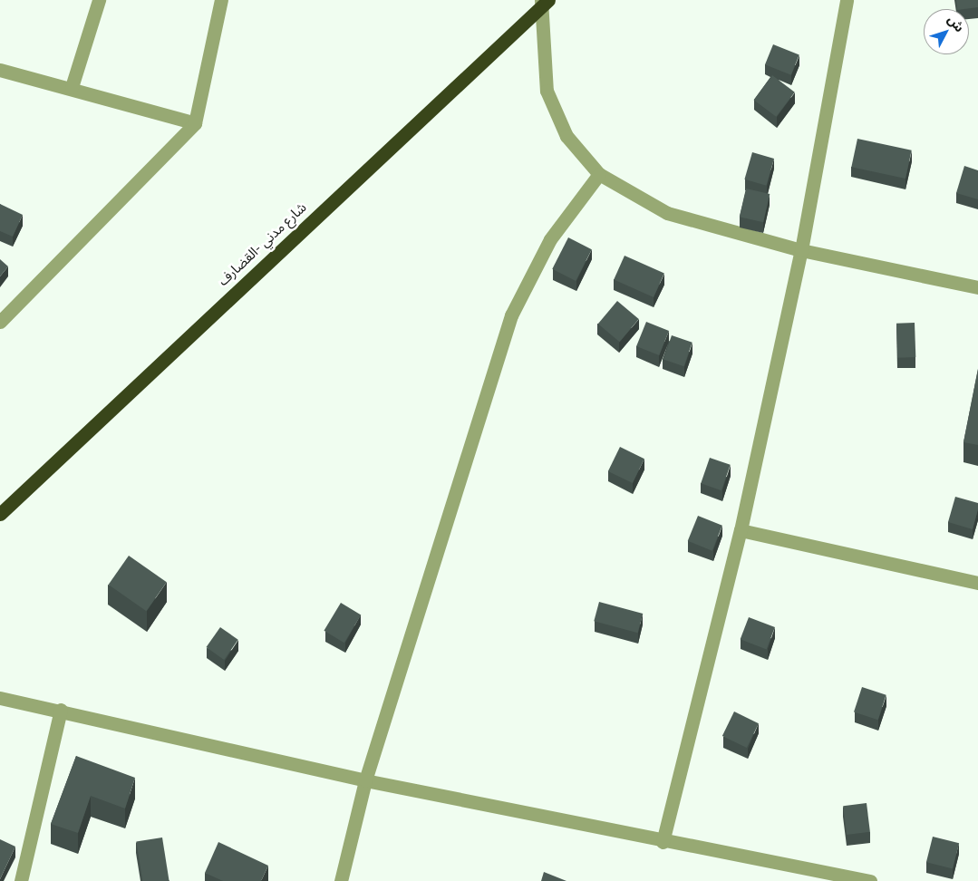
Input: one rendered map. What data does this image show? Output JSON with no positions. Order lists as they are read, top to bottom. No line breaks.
{"streets":{"highway":["شارع مدني -القضارف"]},"north":"top right"}
